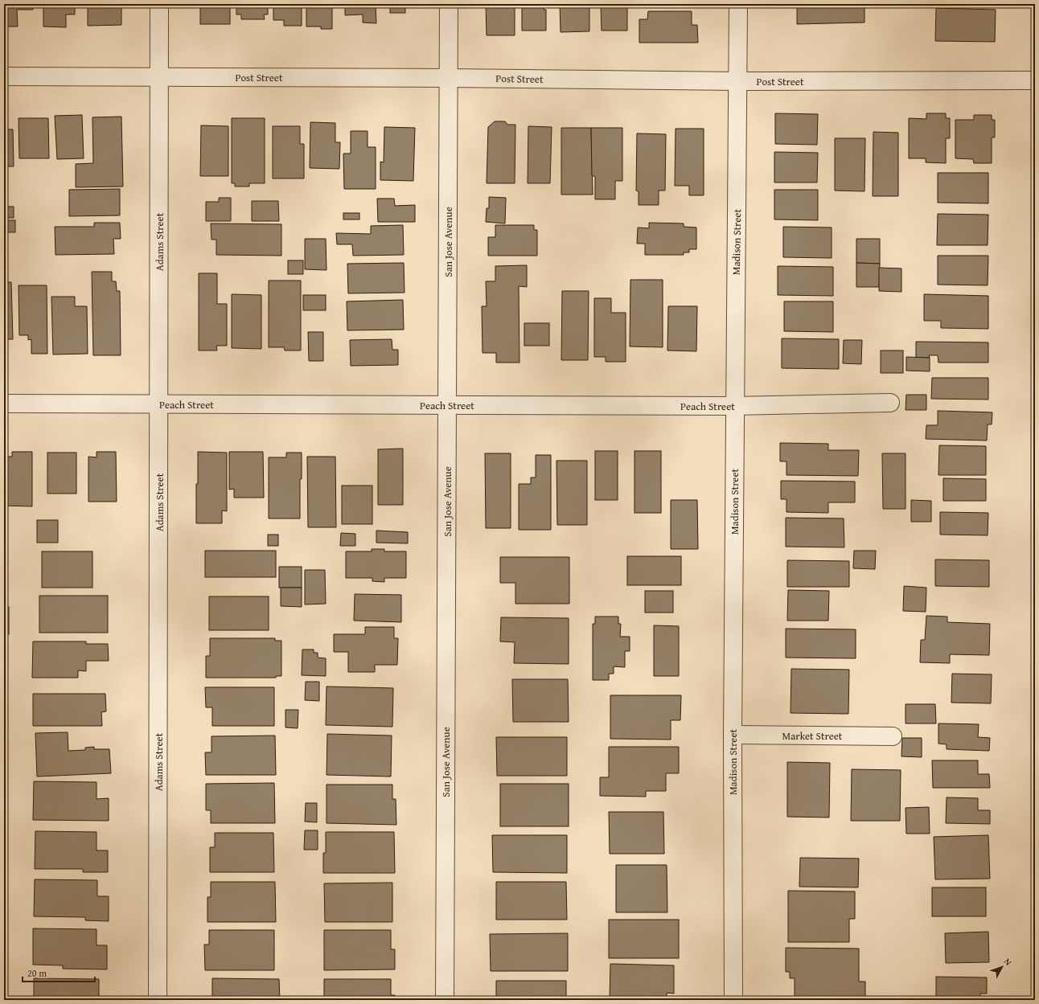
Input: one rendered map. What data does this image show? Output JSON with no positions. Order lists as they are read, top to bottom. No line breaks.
{"streets":{"street":["Post Street","Adams Street","San Jose Avenue","Madison Street","Peach Street","Market Street"]},"crossings":[["Post Street","Adams Street"],["Post Street","San Jose Avenue"],["Post Street","Madison Street"],["Adams Street","Peach Street"],["San Jose Avenue","Peach Street"],["Madison Street","Peach Street"],["Madison Street","Market Street"]],"scale_bar":"20 m","north":"top right"}
